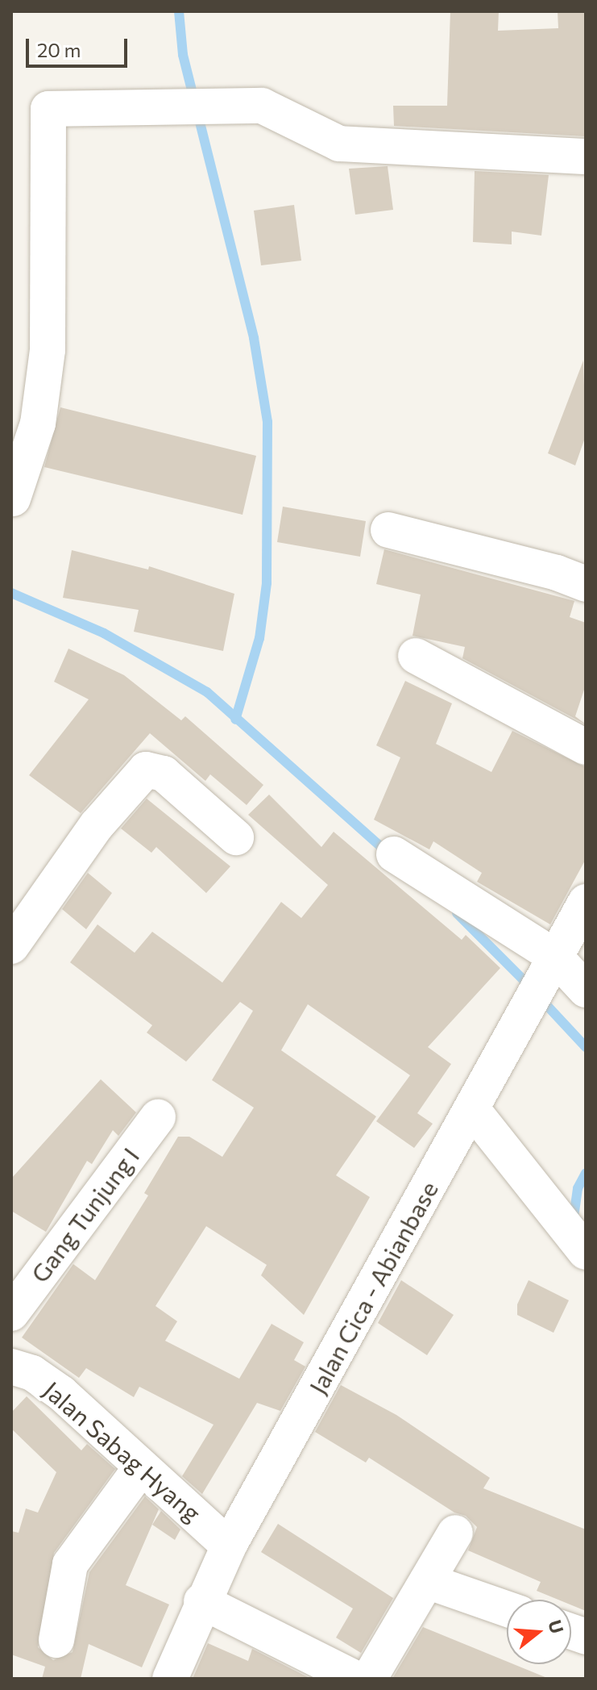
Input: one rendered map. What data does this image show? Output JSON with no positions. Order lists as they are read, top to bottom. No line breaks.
{"streets":{"street":["Gang Tunjung I","Jalan Cica - Abianbase","Jalan Sabag Hyang"]},"crossings":[["Jalan Cica - Abianbase","Jalan Sabag Hyang"]],"scale_bar":"20 m","north":"right"}
